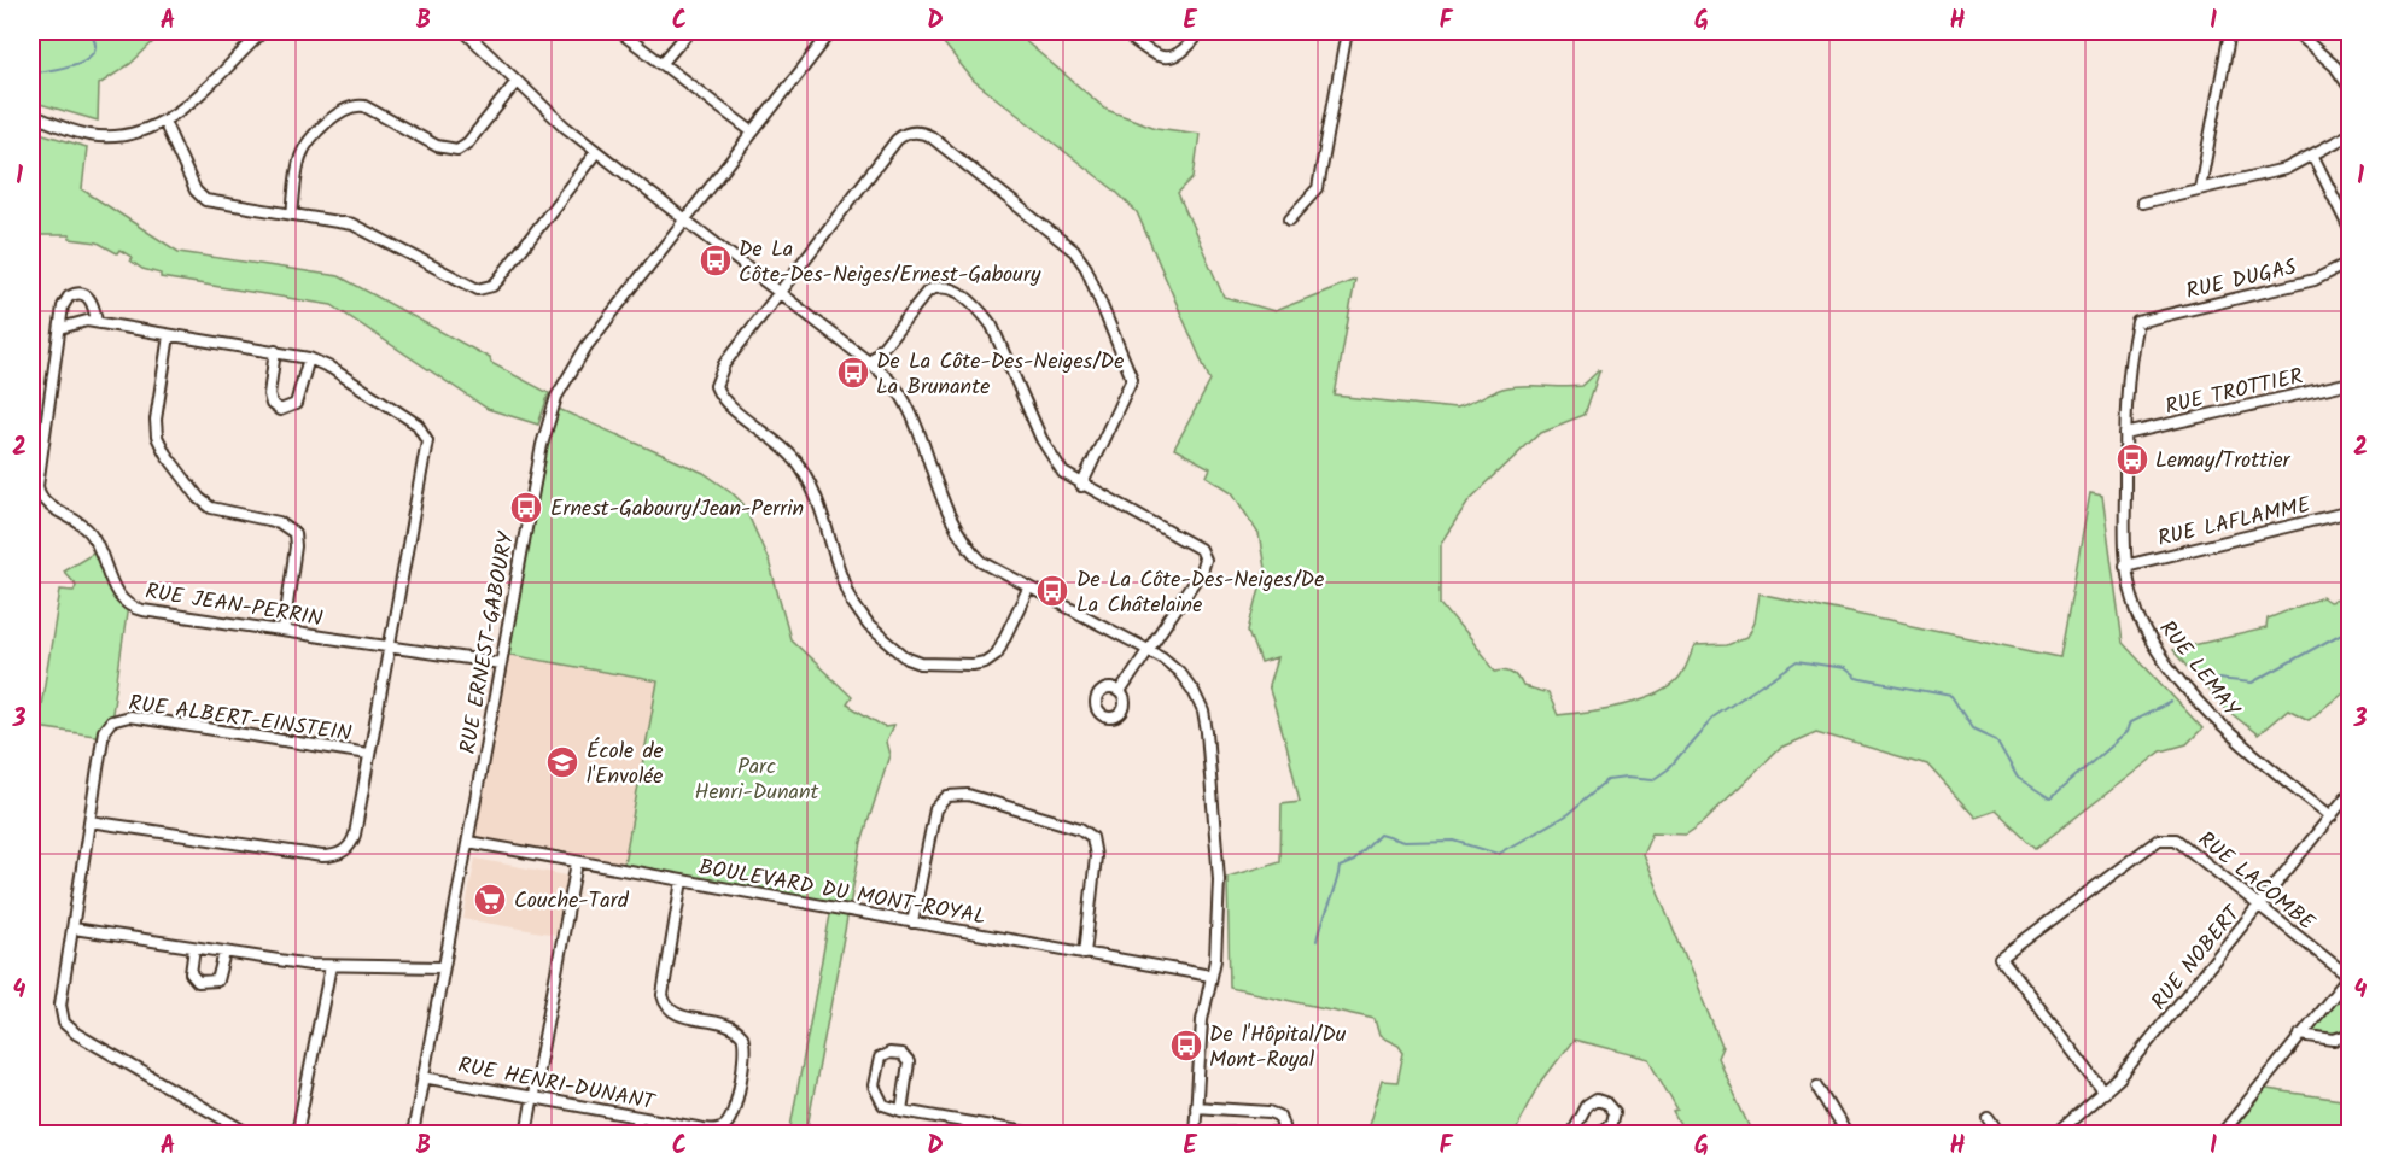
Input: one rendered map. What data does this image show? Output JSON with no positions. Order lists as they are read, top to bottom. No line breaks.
{"streets":{"street":["RUE DUGAS","RUE TROTTIER","RUE LAFLAMME","RUE JEAN-PERRIN","RUE ERNEST-GABOURY","RUE LEMAY","RUE ALBERT-EINSTEIN","RUE LACOMBE","BOULEVARD DU MONT-ROYAL","RUE NOBERT","RUE HENRI-DUNANT"]},"crossings":[["RUE DUGAS","RUE LEMAY"],["RUE TROTTIER","RUE LEMAY"],["RUE LAFLAMME","RUE LEMAY"],["RUE JEAN-PERRIN","RUE ERNEST-GABOURY"],["RUE ERNEST-GABOURY","BOULEVARD DU MONT-ROYAL"],["RUE ERNEST-GABOURY","RUE HENRI-DUNANT"],["RUE LEMAY","RUE NOBERT"],["RUE LACOMBE","RUE NOBERT"],["BOULEVARD DU MONT-ROYAL","RUE HENRI-DUNANT"]],"parks":["Parc Henri-Dunant"],"places":{"bus stop":["De La Côte-Des-Neiges/Ernest-Gaboury","De La Côte-Des-Neiges/De La Brunante","Lemay/Trottier","Ernest-Gaboury/Jean-Perrin","De La Côte-Des-Neiges/De La Châtelaine","De l'Hôpital/Du Mont-Royal"],"school or university":["École de l'Envolée"],"supermarket":["Couche-Tard"]},"grid":{"columns":["A","B","C","D","E","F","G","H","I"],"rows":["1","2","3","4"]}}
